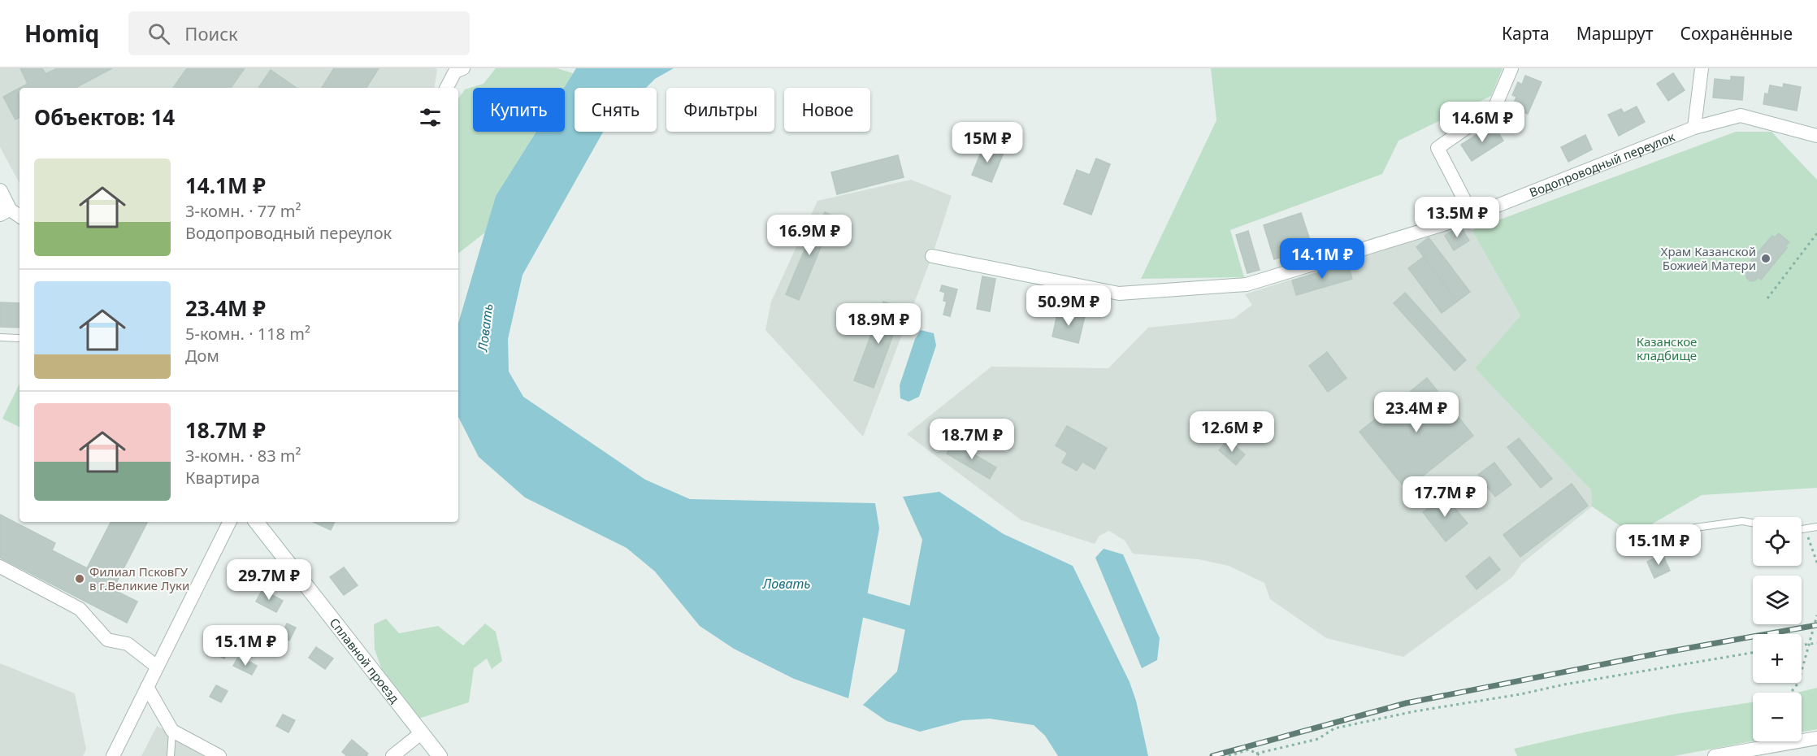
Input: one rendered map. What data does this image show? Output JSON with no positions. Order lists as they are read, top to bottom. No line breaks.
{"streets":{"street":["Водопроводный переулок","Сплавной проезд"]},"water":["Ловать"],"parks":["Казанское кладбище"],"places":["Храм Казанской Божией Матери","Филиал ПсковГУ в г.Великие Луки"],"page":{"header":"Homiq","search":"Поиск","nav":["Карта","Маршрут","Сохранённые"],"chip":["Купить","Снять","Фильтры","Новое"],"heading":"Объектов: 14","price":["14.6M ₽","15M ₽","13.5M ₽","16.9M ₽","14.1M ₽","50.9M ₽","18.9M ₽","23.4M ₽","12.6M ₽","18.7M ₽","17.7M ₽","15.1M ₽","29.7M ₽","15.1M ₽"],"list":[{"name":"14.1M ₽","note":"3-комн. · 77 m² · Водопроводный переулок"},{"name":"23.4M ₽","note":"5-комн. · 118 m² · Дом"},{"name":"18.7M ₽","note":"3-комн. · 83 m² · Квартира"}],"map_buttons":["+","−"]}}
